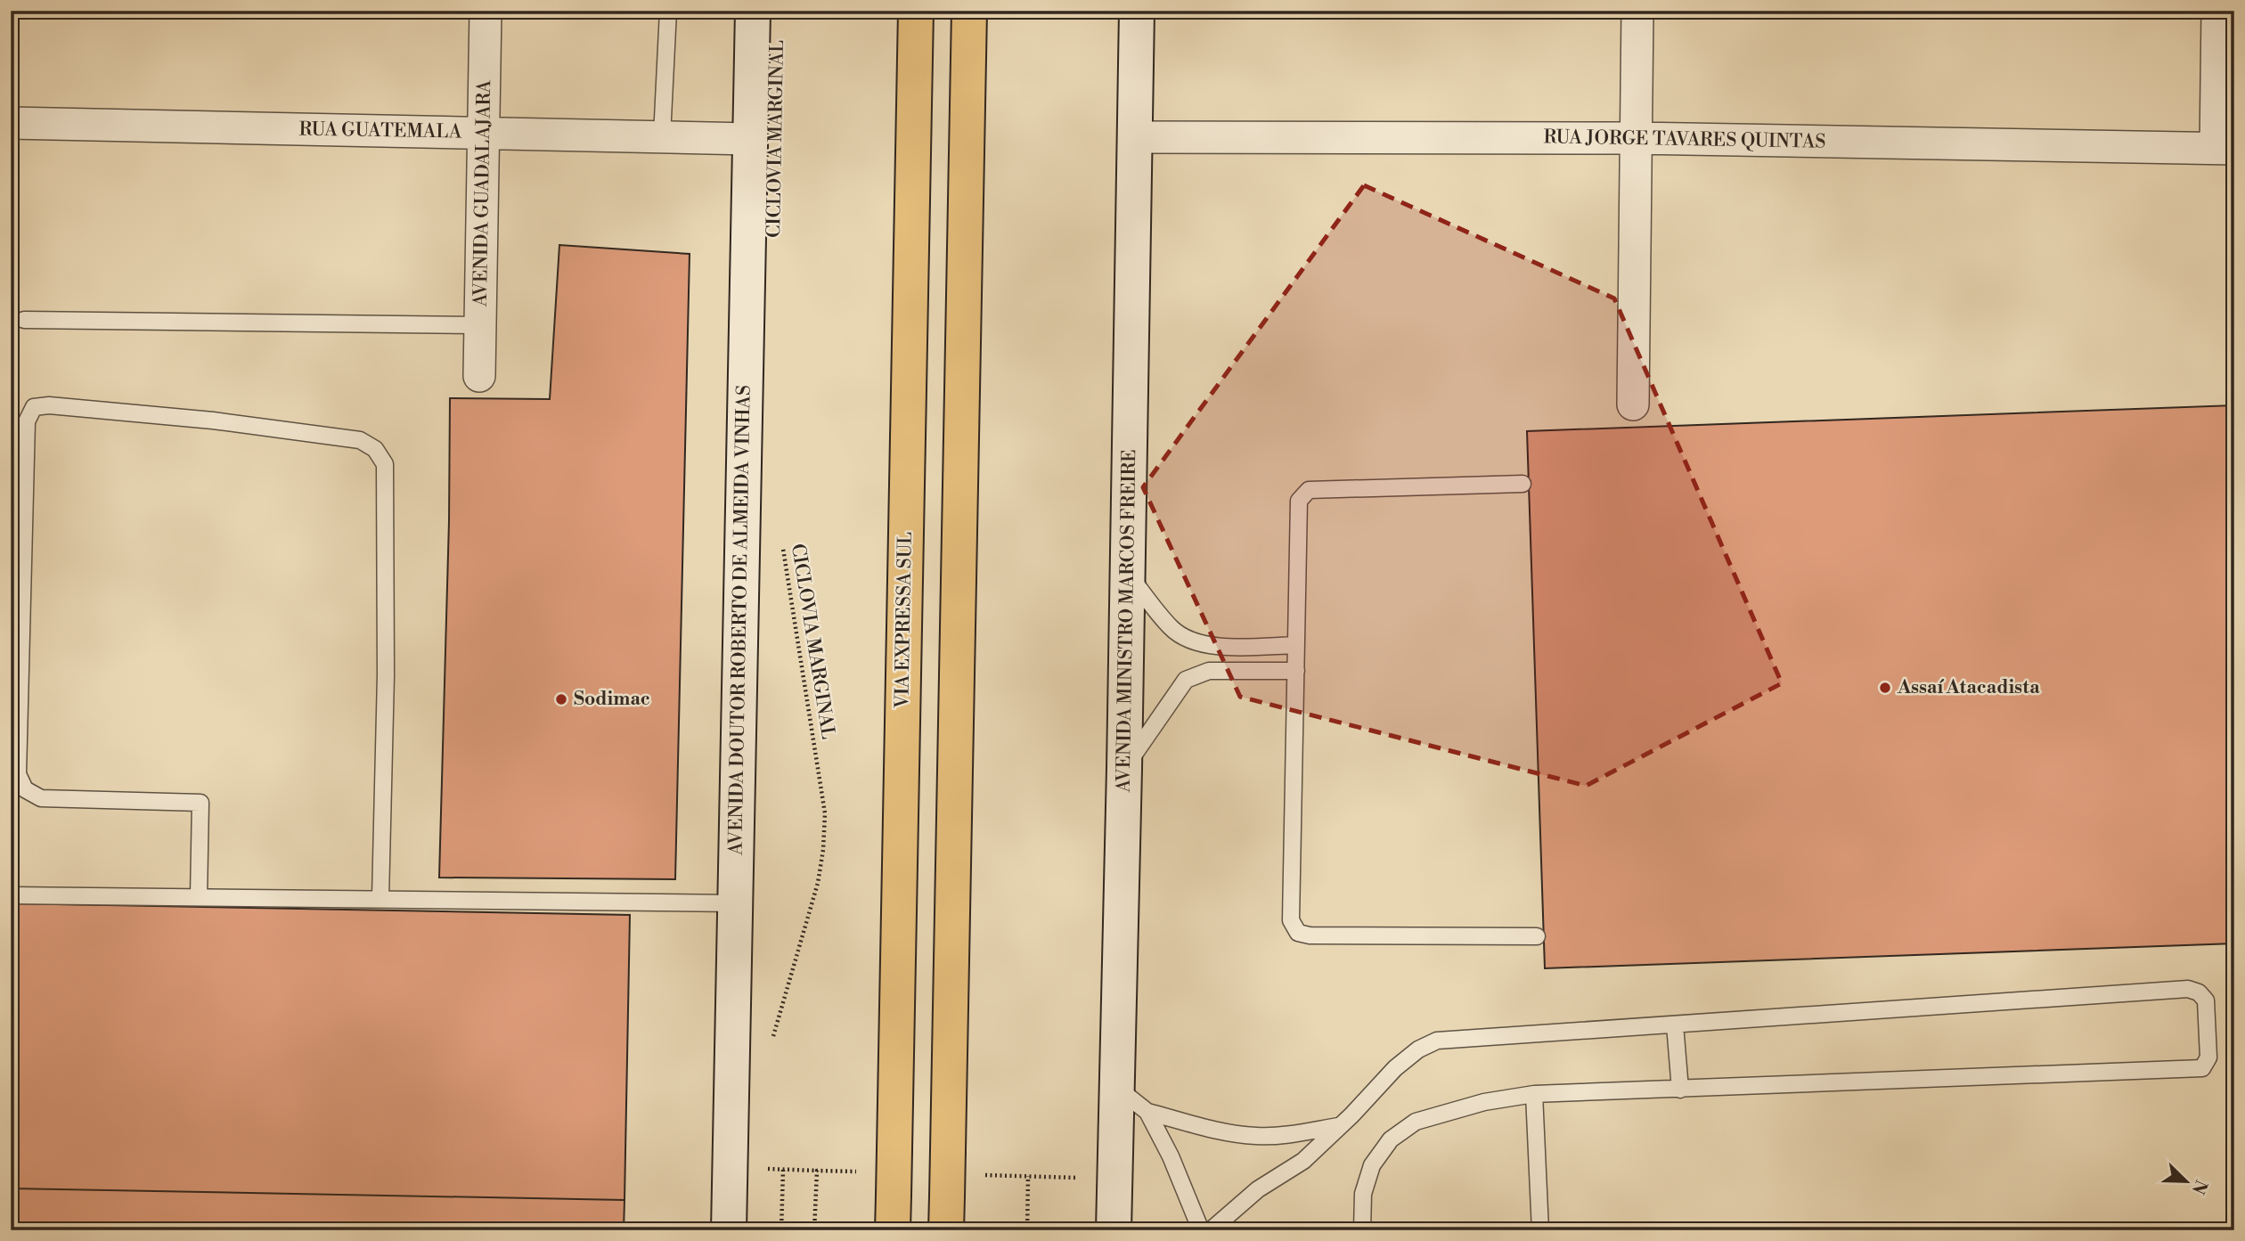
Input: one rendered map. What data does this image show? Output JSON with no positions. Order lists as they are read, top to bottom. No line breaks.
{"streets":{"highway":["VIA EXPRESSA SUL"],"main road":["AVENIDA DOUTOR ROBERTO DE ALMEIDA VINHAS","AVENIDA MINISTRO MARCOS FREIRE"],"street":["RUA GUATEMALA","RUA JORGE TAVARES QUINTAS","AVENIDA GUADALAJARA"],"path":["CICLOVIA MARGINAL"]},"crossings":[["RUA GUATEMALA","AVENIDA GUADALAJARA"],["RUA GUATEMALA","AVENIDA DOUTOR ROBERTO DE ALMEIDA VINHAS"],["RUA JORGE TAVARES QUINTAS","AVENIDA MINISTRO MARCOS FREIRE"]],"places":["Assaí Atacadista","Sodimac"],"north":"bottom right"}
